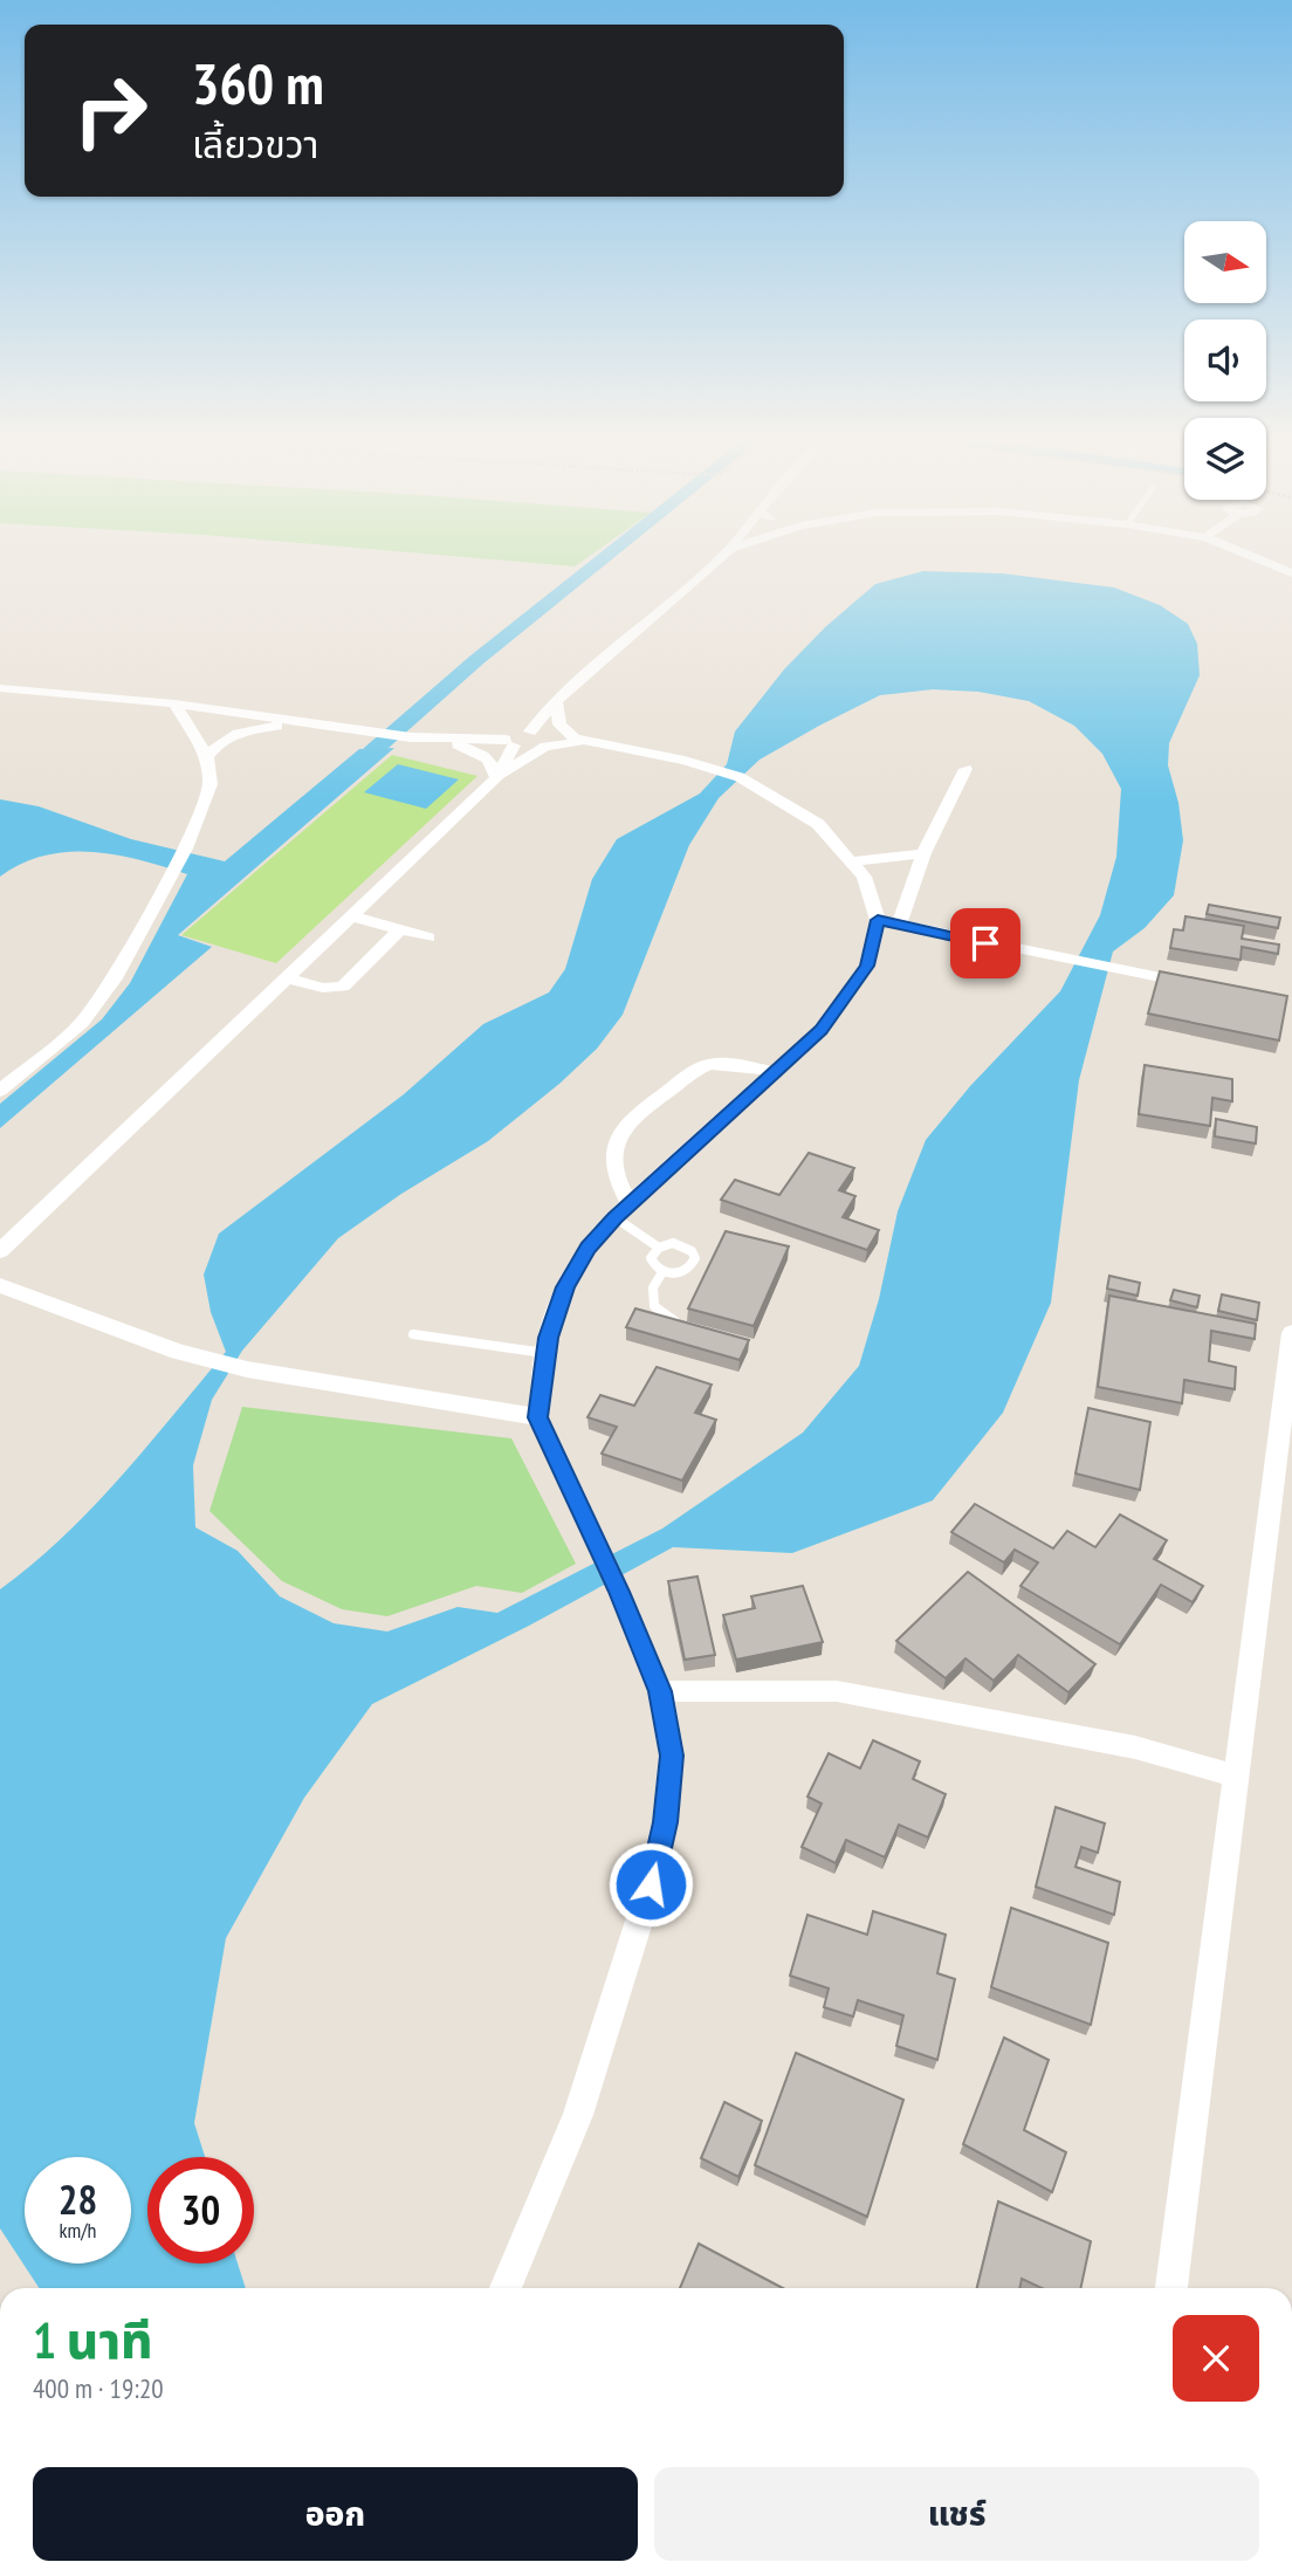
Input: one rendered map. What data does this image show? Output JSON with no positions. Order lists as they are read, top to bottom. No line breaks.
{"north":"right","page":{"turn":["360 m","เลี้ยวขวา"],"speed":"28 km/h","limit":"30","heading":["1 นาที","400 m · 19:20"],"buttons":["ออก","แชร์"]}}
